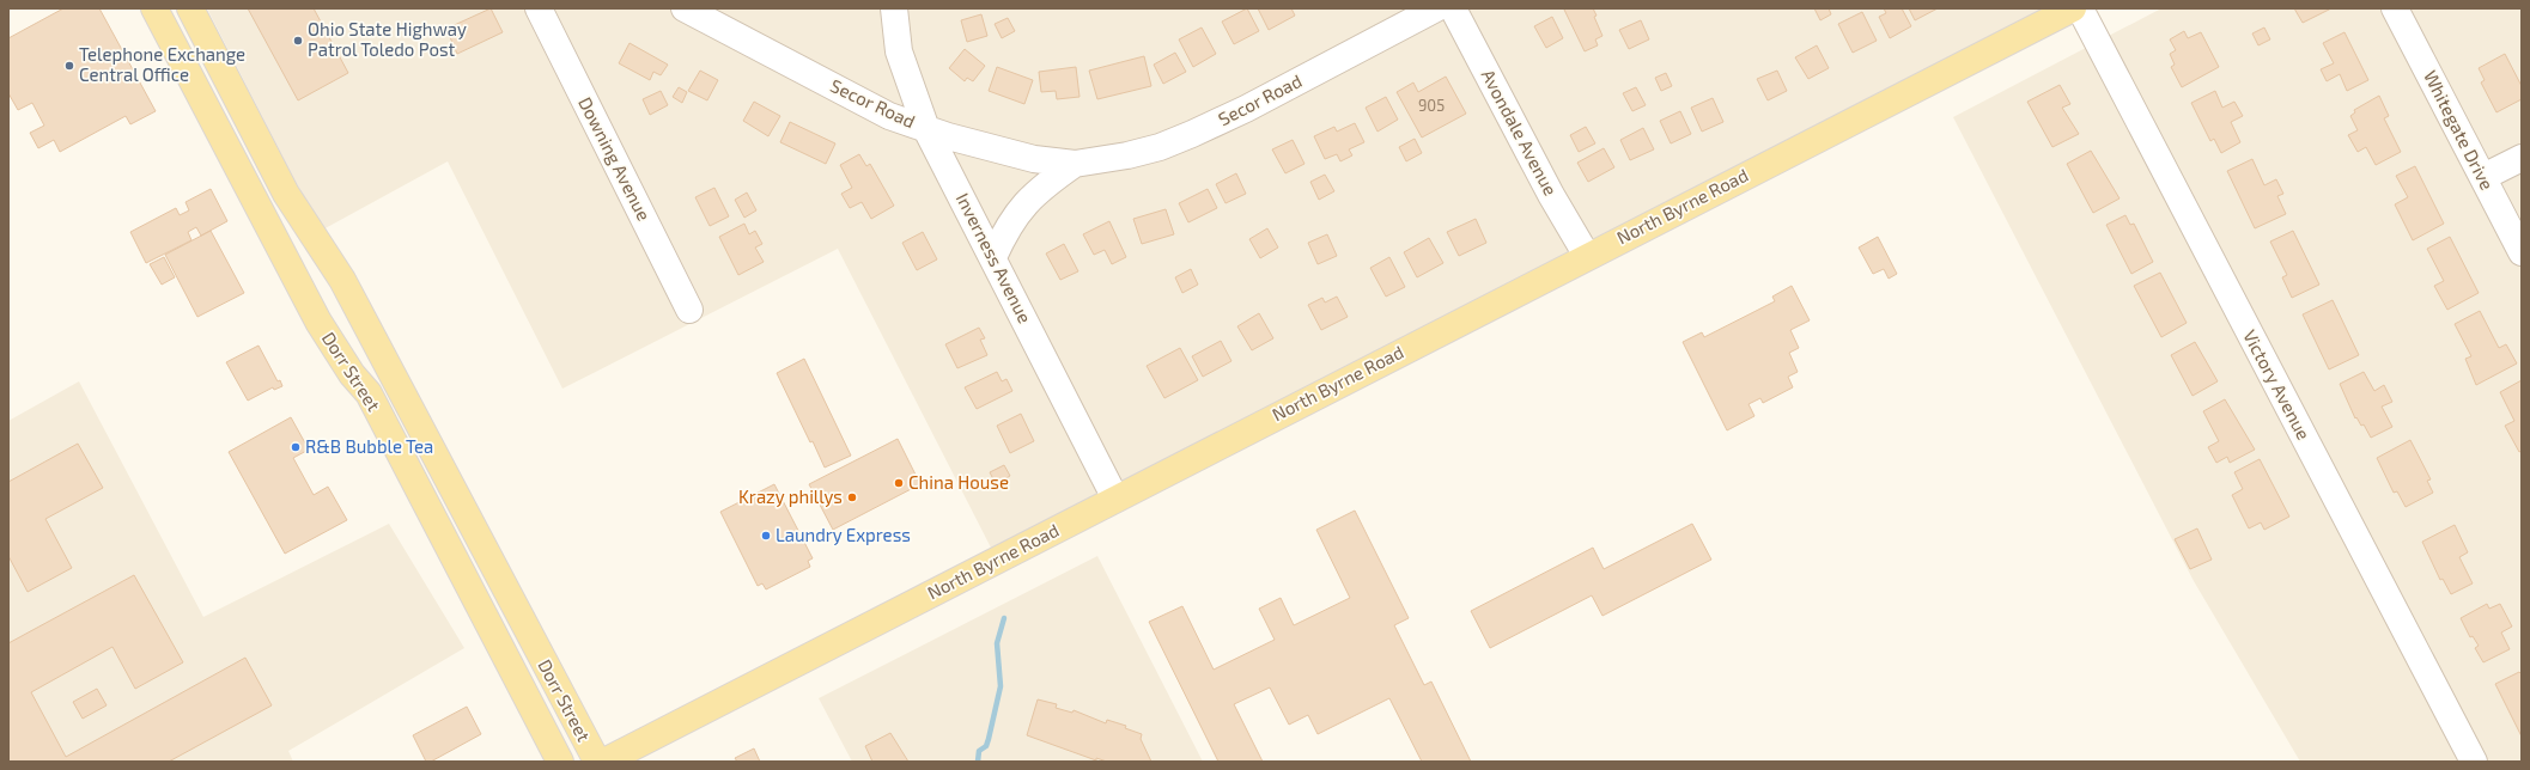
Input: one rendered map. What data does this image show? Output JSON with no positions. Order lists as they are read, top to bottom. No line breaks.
{"streets":{"main road":["North Byrne Road","Dorr Street"],"street":["Secor Road","Whitegate Drive","Avondale Avenue","Downing Avenue","Inverness Avenue","Victory Avenue"]},"crossings":[["Secor Road","Inverness Avenue"],["Avondale Avenue","North Byrne Road"],["North Byrne Road","Inverness Avenue"]],"places":["Ohio State Highway Patrol Toledo Post","Telephone Exchange Central Office","R&B Bubble Tea","China House","Krazy phillys","Laundry Express"],"house_numbers":["905"]}
